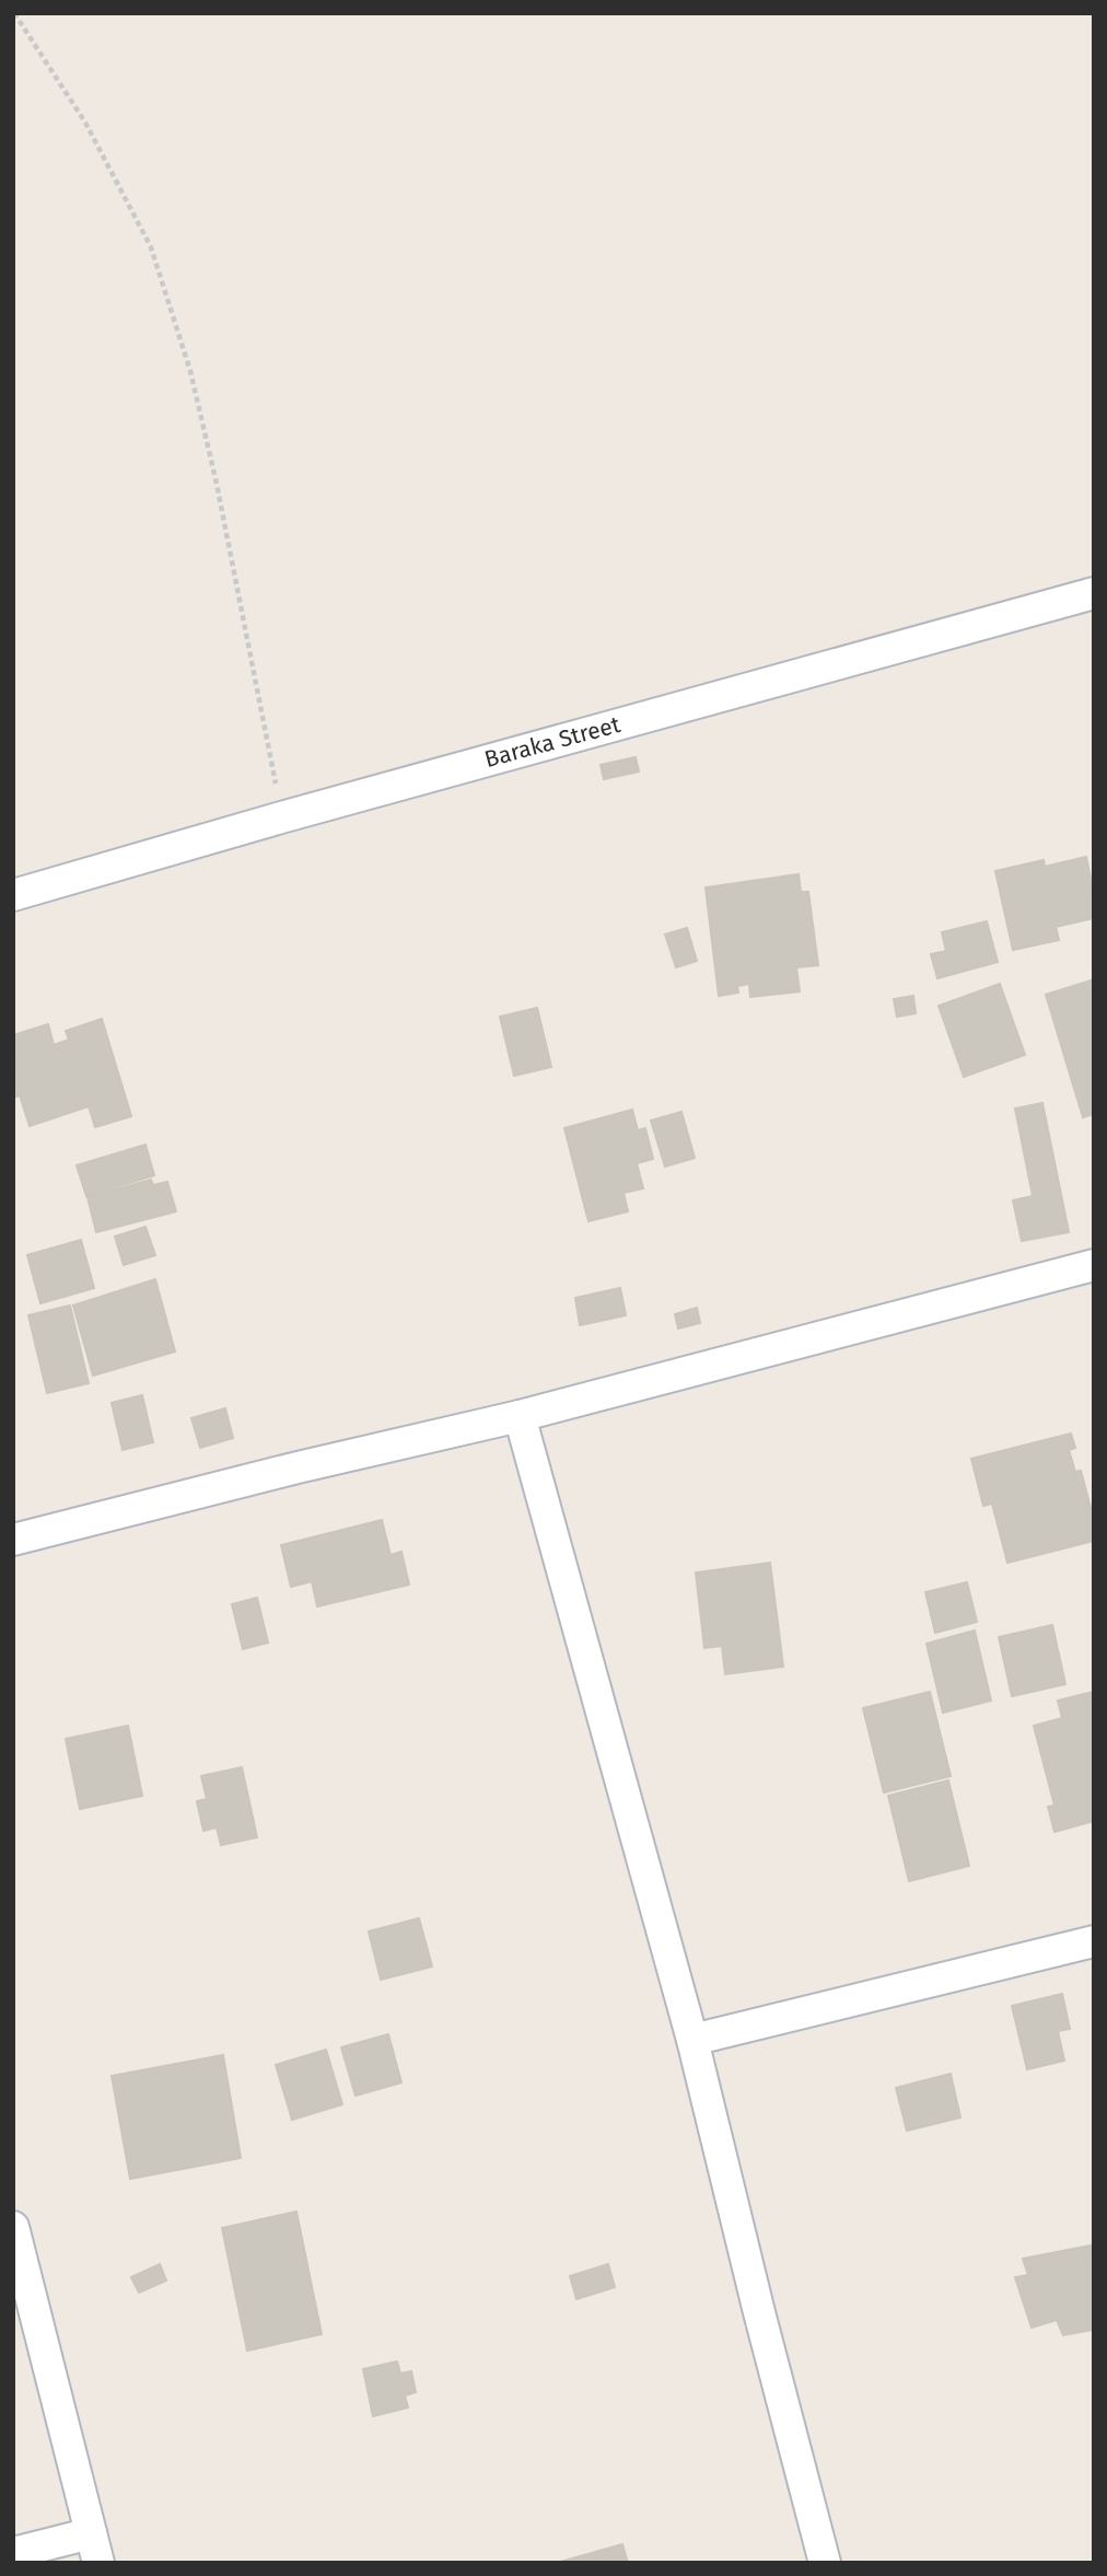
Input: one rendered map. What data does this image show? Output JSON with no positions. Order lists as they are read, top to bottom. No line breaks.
{"streets":{"street":["Baraka Street"]}}
